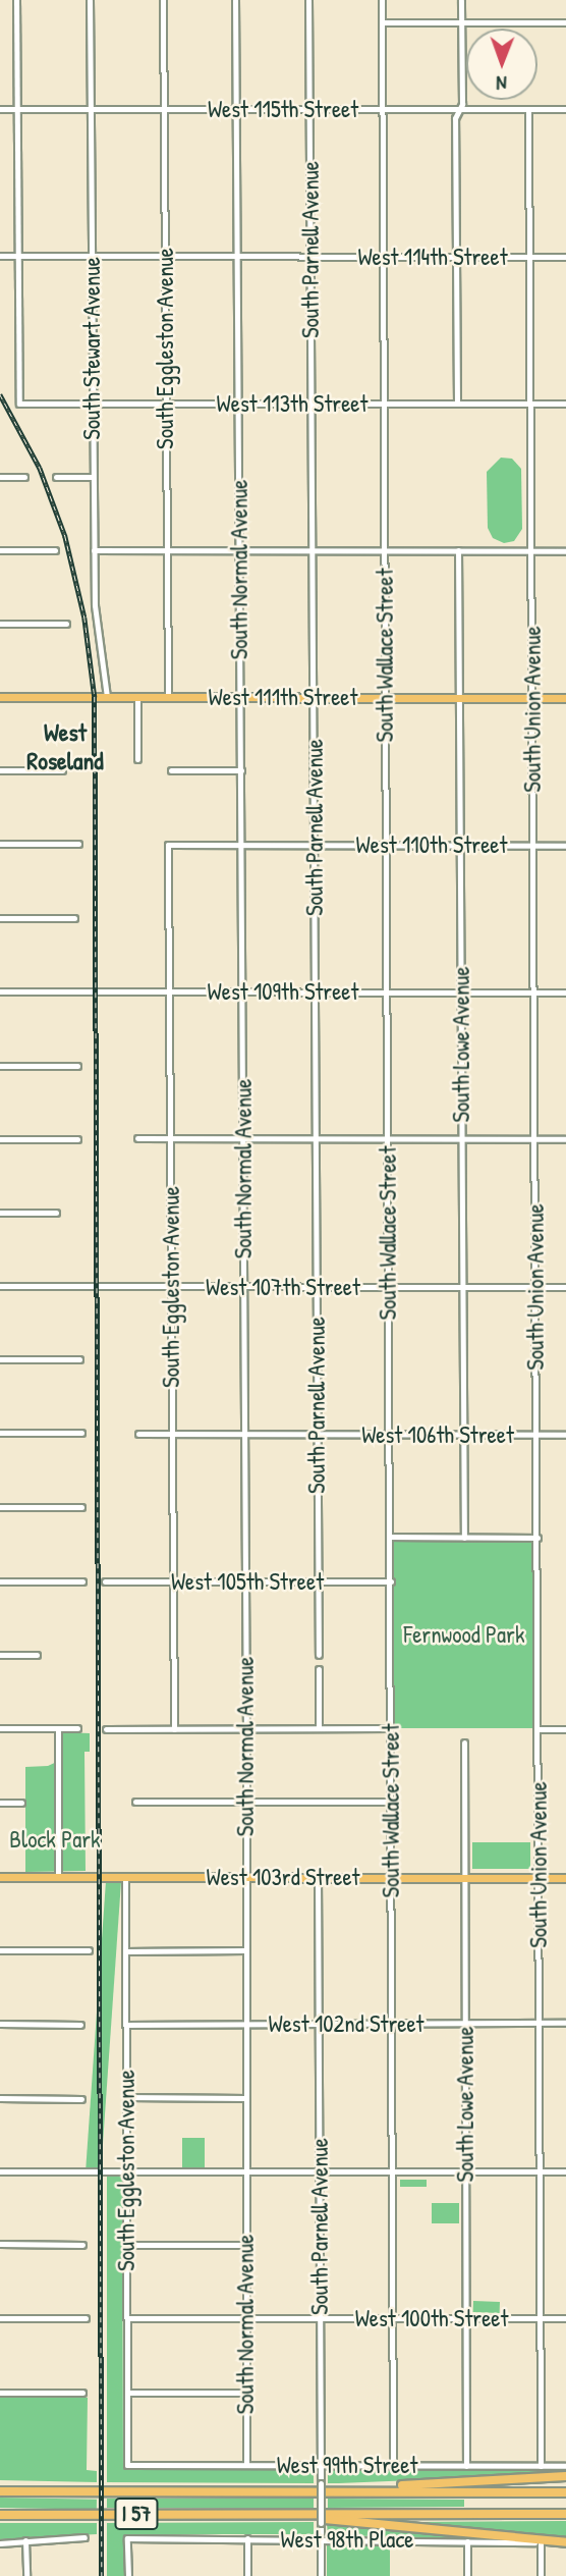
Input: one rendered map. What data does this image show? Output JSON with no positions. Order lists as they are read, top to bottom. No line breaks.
{"streets":{"highway":["I 57"],"main road":["West 111th Street","West 103rd Street"],"street":["West 115th Street","South Parnell Avenue","West 114th Street","South Stewart Avenue","South Eggleston Avenue","West 113th Street","South Normal Avenue","South Wallace Street","South Union Avenue","West 110th Street","West 109th Street","South Lowe Avenue","West 107th Street","West 106th Street","West 105th Street","West 102nd Street","West 100th Street","West 99th Street","West 98th Place"]},"crossings":[["West 115th Street","South Parnell Avenue"],["West 115th Street","South Stewart Avenue"],["West 115th Street","South Eggleston Avenue"],["West 115th Street","South Normal Avenue"],["West 115th Street","South Wallace Street"],["West 115th Street","South Union Avenue"],["South Parnell Avenue","West 114th Street"],["South Parnell Avenue","West 113th Street"],["South Parnell Avenue","West 111th Street"],["South Parnell Avenue","West 110th Street"],["South Parnell Avenue","West 109th Street"],["South Parnell Avenue","West 107th Street"],["South Parnell Avenue","West 106th Street"],["South Parnell Avenue","West 105th Street"],["South Parnell Avenue","West 103rd Street"],["South Parnell Avenue","West 102nd Street"],["South Parnell Avenue","West 100th Street"],["South Parnell Avenue","West 99th Street"],["South Parnell Avenue","West 98th Place"],["West 114th Street","South Stewart Avenue"],["West 114th Street","South Eggleston Avenue"],["West 114th Street","West 113th Street"],["West 114th Street","South Normal Avenue"],["West 114th Street","South Wallace Street"],["West 114th Street","South Union Avenue"],["South Stewart Avenue","West 113th Street"],["South Stewart Avenue","West 111th Street"],["South Eggleston Avenue","West 113th Street"],["South Eggleston Avenue","West 111th Street"],["South Eggleston Avenue","West 110th Street"],["South Eggleston Avenue","West 109th Street"],["South Eggleston Avenue","West 107th Street"],["South Eggleston Avenue","West 106th Street"],["South Eggleston Avenue","West 105th Street"],["South Eggleston Avenue","West 103rd Street"],["South Eggleston Avenue","West 102nd Street"],["South Eggleston Avenue","West 100th Street"],["South Eggleston Avenue","West 99th Street"],["West 113th Street","South Normal Avenue"],["West 113th Street","South Wallace Street"],["West 113th Street","South Union Avenue"],["South Normal Avenue","West 111th Street"],["South Normal Avenue","West 110th Street"],["South Normal Avenue","West 109th Street"],["South Normal Avenue","West 107th Street"],["South Normal Avenue","West 106th Street"],["South Normal Avenue","West 105th Street"],["South Normal Avenue","West 103rd Street"],["South Normal Avenue","West 102nd Street"],["South Normal Avenue","West 100th Street"],["South Normal Avenue","West 99th Street"],["South Wallace Street","West 111th Street"],["South Wallace Street","West 110th Street"],["South Wallace Street","West 109th Street"],["South Wallace Street","West 107th Street"],["South Wallace Street","West 106th Street"],["South Wallace Street","West 105th Street"],["South Wallace Street","West 103rd Street"],["South Wallace Street","West 102nd Street"],["South Wallace Street","West 100th Street"],["South Wallace Street","West 99th Street"],["West 111th Street","South Union Avenue"],["West 111th Street","South Lowe Avenue"],["South Union Avenue","West 110th Street"],["South Union Avenue","West 109th Street"],["South Union Avenue","West 107th Street"],["South Union Avenue","West 106th Street"],["South Union Avenue","West 103rd Street"],["South Union Avenue","West 102nd Street"],["South Union Avenue","West 100th Street"],["South Union Avenue","West 99th Street"],["West 110th Street","South Lowe Avenue"],["West 109th Street","South Lowe Avenue"],["South Lowe Avenue","West 107th Street"],["South Lowe Avenue","West 106th Street"],["South Lowe Avenue","West 103rd Street"],["South Lowe Avenue","West 102nd Street"],["South Lowe Avenue","West 100th Street"],["South Lowe Avenue","West 99th Street"]],"districts":["West Roseland"],"parks":["Fernwood Park","Block Park"],"north":"bottom"}
